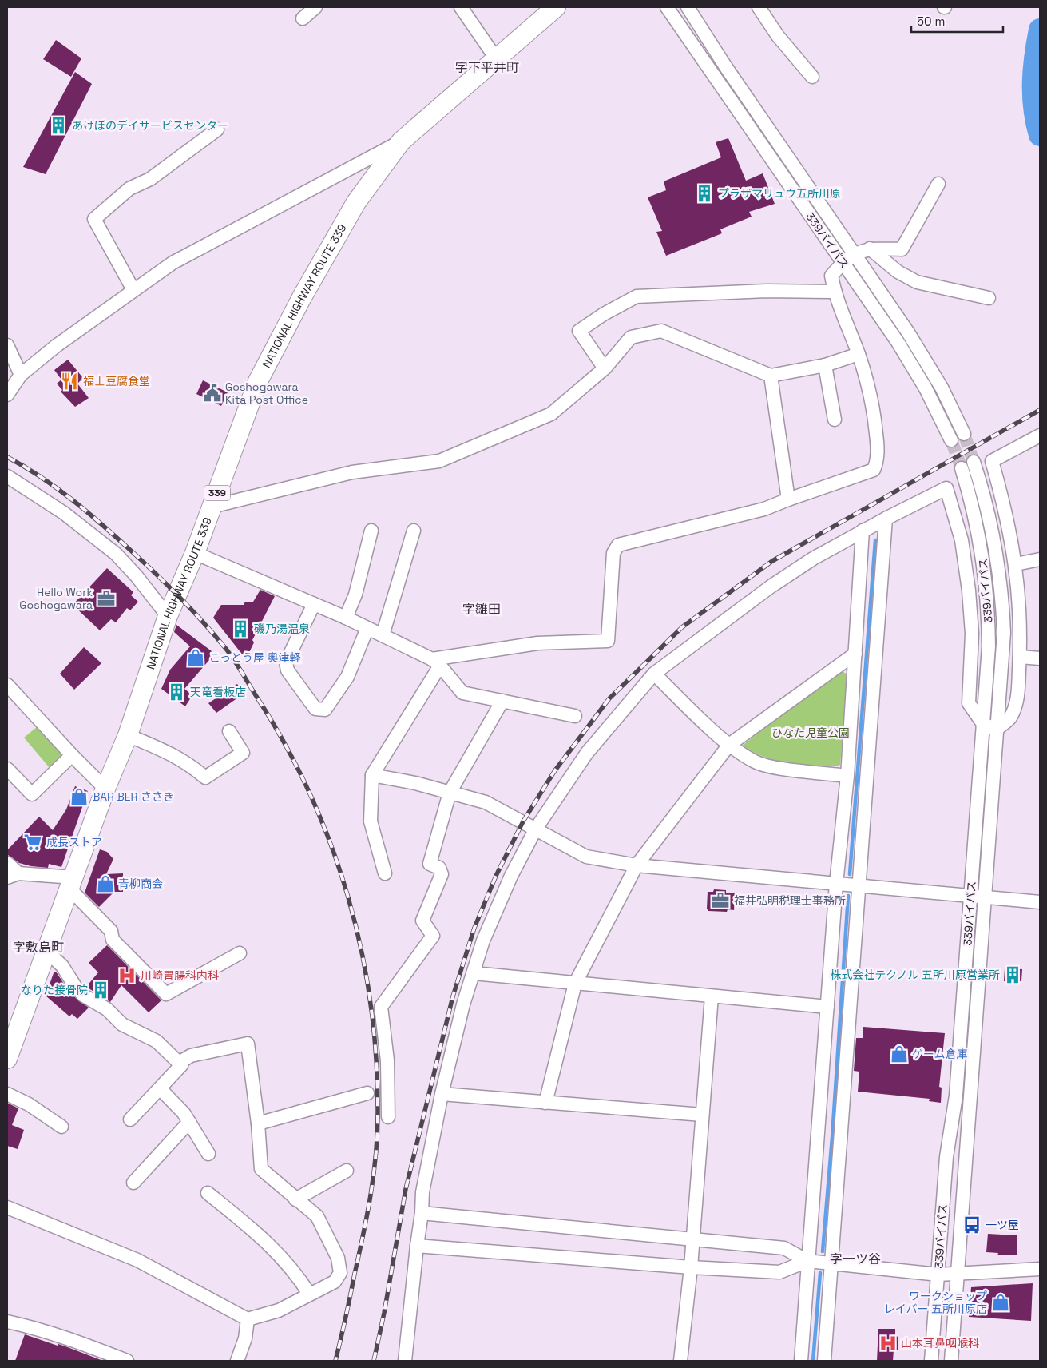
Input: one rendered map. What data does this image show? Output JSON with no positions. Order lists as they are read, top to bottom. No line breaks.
{"streets":{"highway":["NATIONAL HIGHWAY ROUTE 339","339"],"street":["339バイパス"]},"districts":["字下平井町","字雛田","字敷島町","字一ツ谷"],"parks":["ひなた児童公園"],"places":{"building":["あけぼのデイサービスセンター","プラザマリュウ五所川原","磯乃湯温泉","天竜看板店","株式会社テクノル 五所川原営業所","なりた接骨院"],"restaurant":["福士豆腐食堂"],"public building":["Goshogawara Kita Post Office"],"office":["Hello Work Goshogawara","福井弘明税理士事務所"],"shop":["こっとう屋 奥津軽","BAR BER ささき","青柳商会","ゲーム倉庫","ワークショップ レイバー 五所川原店"],"supermarket":["成長ストア"],"hospital":["川崎胃腸科内科","山本耳鼻咽喉科"],"bus stop":["一ツ屋"]},"scale_bar":"50 m"}
